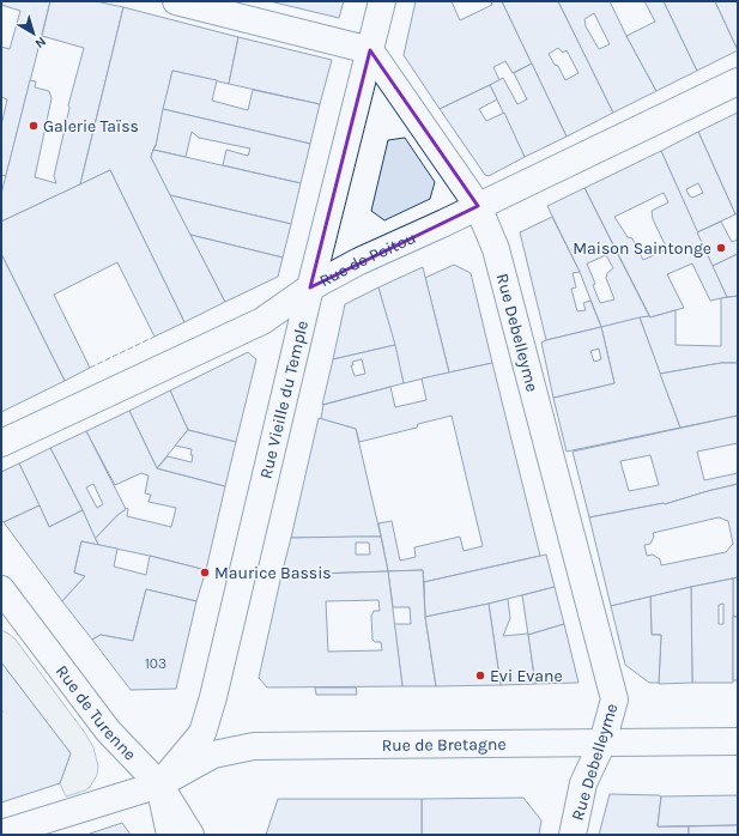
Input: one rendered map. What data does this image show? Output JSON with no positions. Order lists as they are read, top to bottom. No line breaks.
{"streets":{"street":["Rue de Poitou","Rue Debelleyme","Rue Vieille du Temple","Rue de Turenne","Rue de Bretagne"]},"crossings":[["Rue de Poitou","Rue Debelleyme"],["Rue de Poitou","Rue Vieille du Temple"],["Rue Debelleyme","Rue Vieille du Temple"],["Rue Debelleyme","Rue de Bretagne"],["Rue Vieille du Temple","Rue de Turenne"],["Rue Vieille du Temple","Rue de Bretagne"],["Rue de Turenne","Rue de Bretagne"]],"places":["Galerie Taïss","Maison Saintonge","Maurice Bassis","Evi Evane"],"house_numbers":["103"],"north":"bottom right"}
